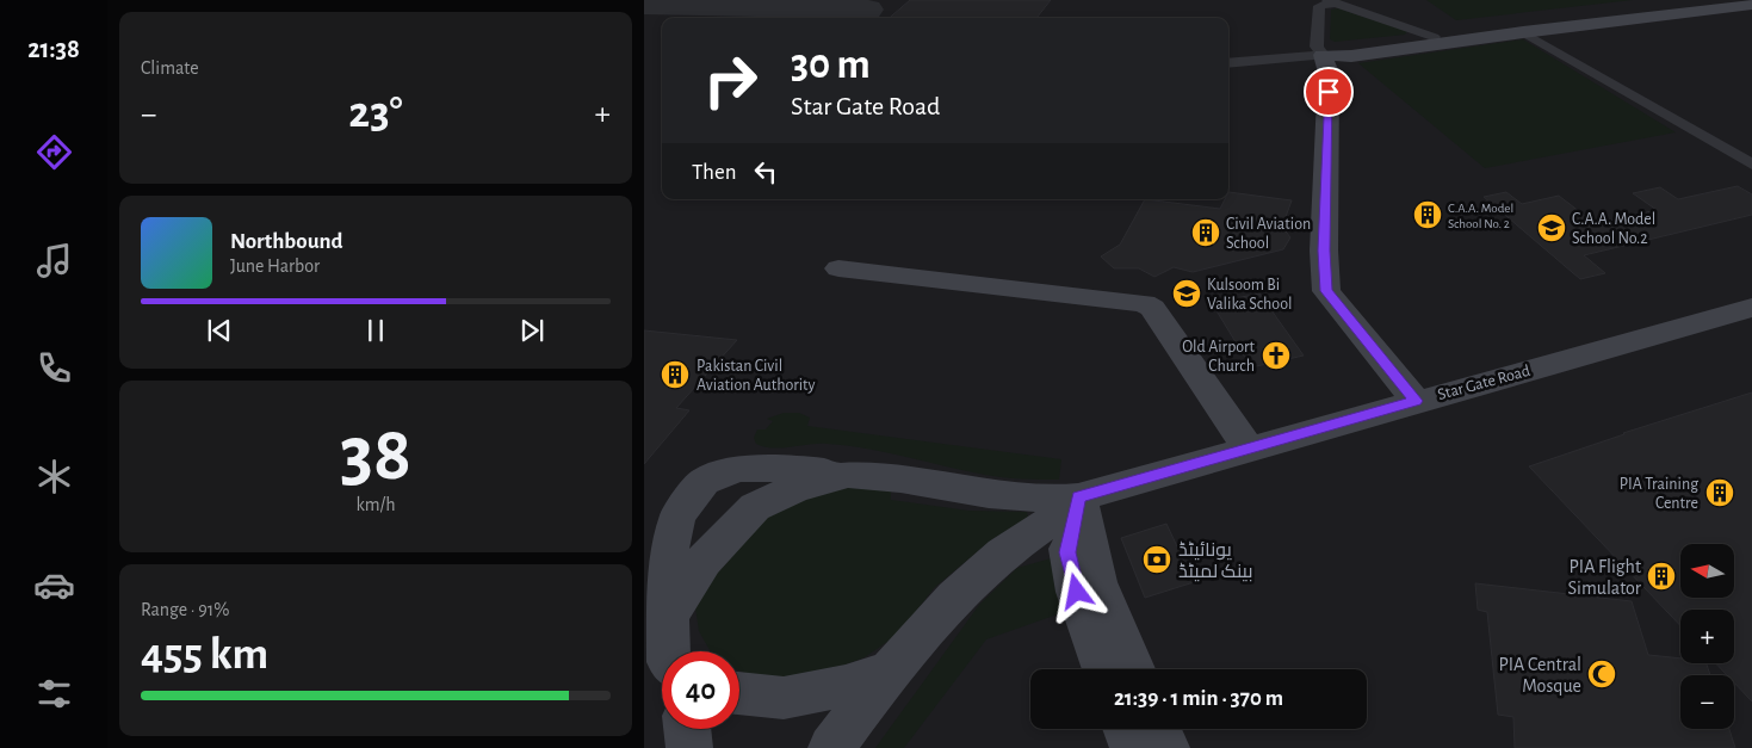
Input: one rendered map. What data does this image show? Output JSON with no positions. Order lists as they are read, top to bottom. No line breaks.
{"streets":{"street":["Star Gate Road"]},"places":{"building":["C.A.A. Model School No. 2","Civil Aviation School","Pakistan Civil Aviation Authority","PIA Training Centre","PIA Flight Simulator"],"school or university":["C.A.A. Model School No.2","Kulsoom Bi Valika School"],"church":["Old Airport Church"],"bank":["یونائیٹڈ بینک لمیٹڈ"],"mosque":["PIA Central Mosque"]},"north":"left","page":{"tabs":"21:38","tile":["Climate",["38","km/h"],["Range · 91%","455 km"]],"turn":["30 m","Star Gate Road"],"heat":["−","23°","+"],"then":"Then","song":["Northbound","June Harbor"],"map_buttons":["+","−"],"limit":"40","trip":"21:39 · 1 min · 370 m"}}
